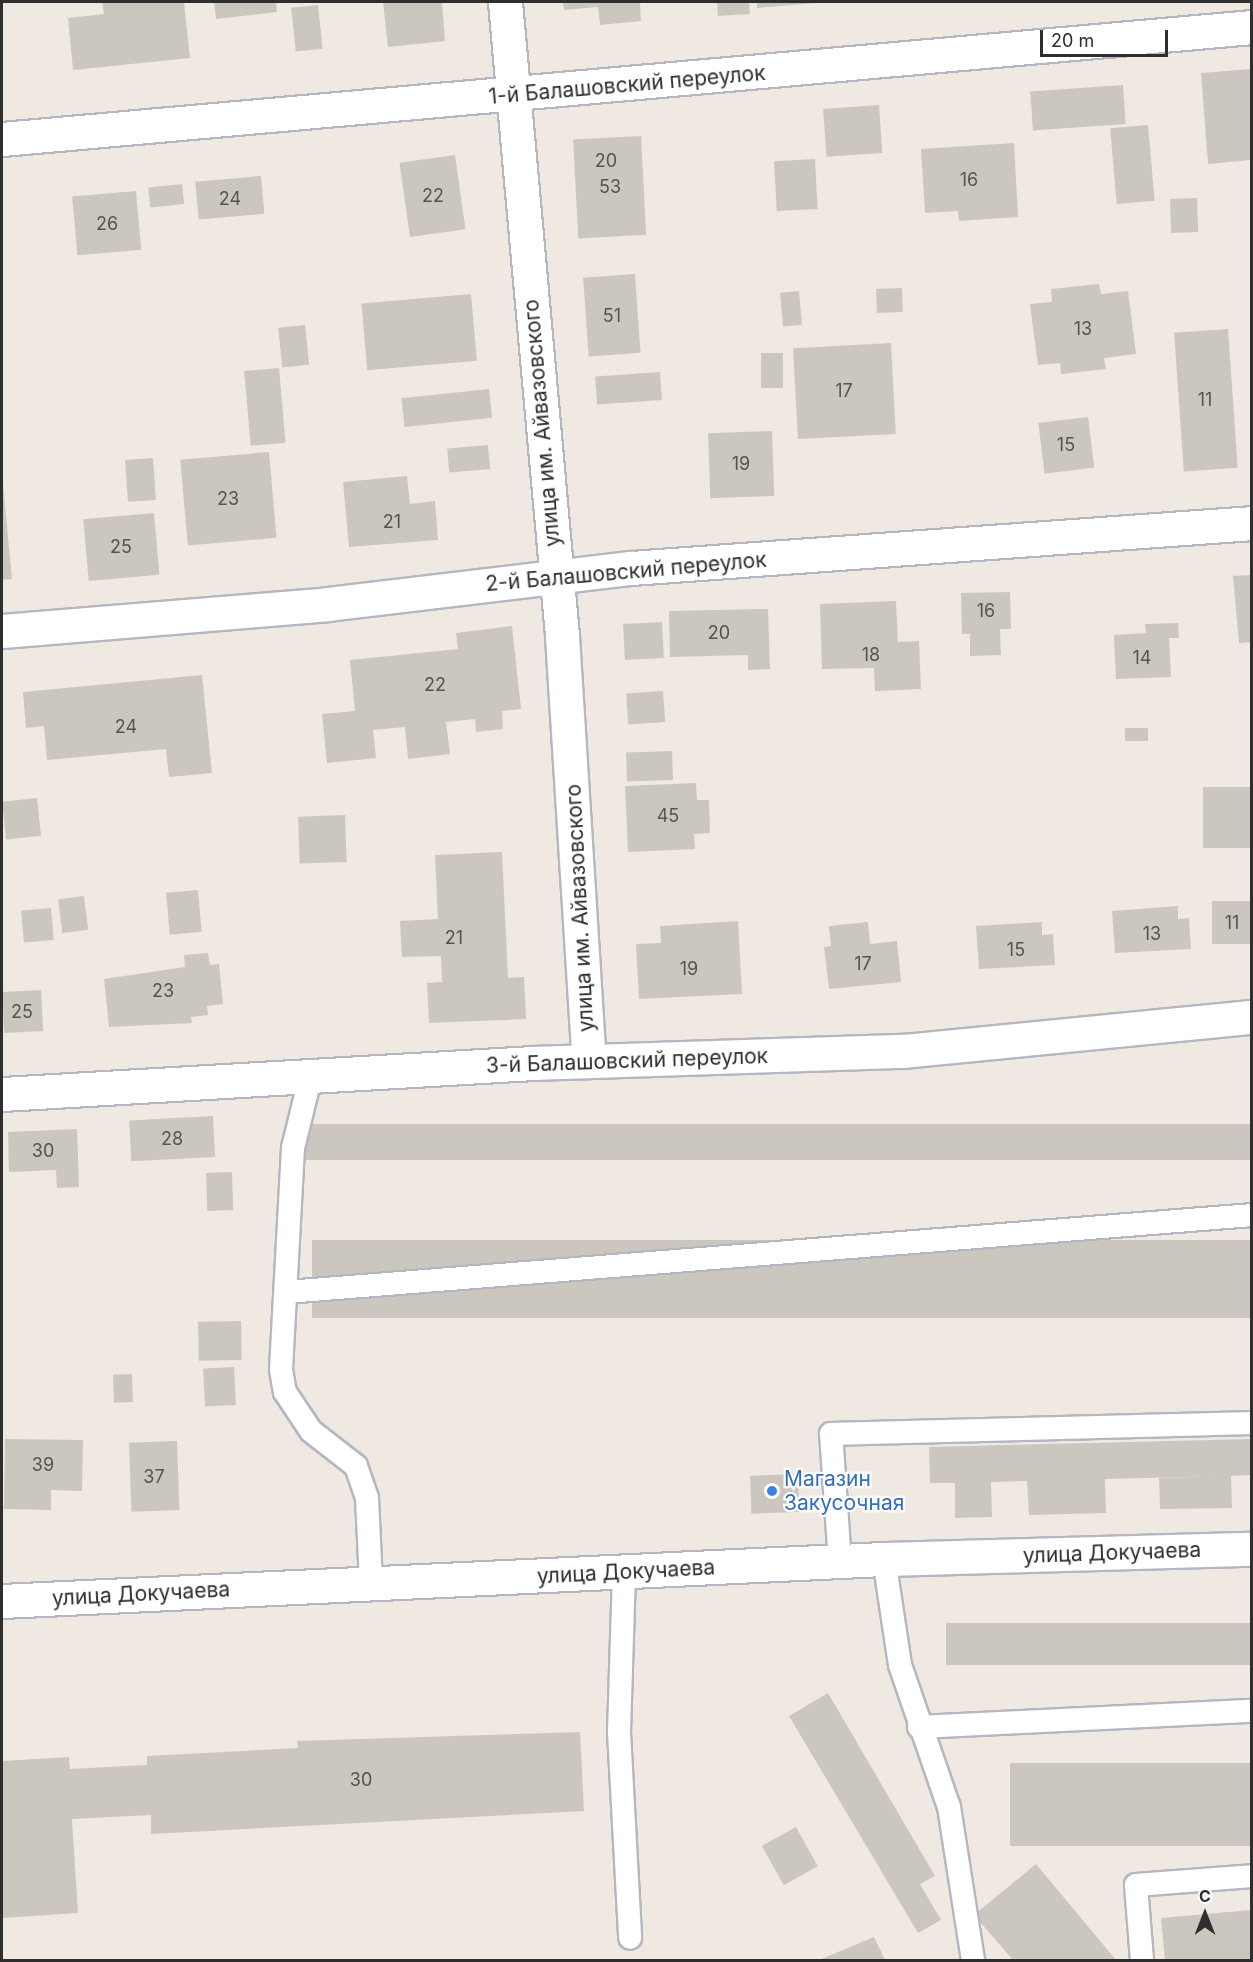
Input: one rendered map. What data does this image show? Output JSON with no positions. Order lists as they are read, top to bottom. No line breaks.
{"streets":{"street":["1-й Балашовский переулок","улица им. Айвазовского","2-й Балашовский переулок","3-й Балашовский переулок","улица Докучаева"]},"crossings":[["1-й Балашовский переулок","улица им. Айвазовского"],["улица им. Айвазовского","2-й Балашовский переулок"],["улица им. Айвазовского","3-й Балашовский переулок"]],"places":["Магазин Закусочная"],"house_numbers":["20","16","53","22","24","26","51","13","17","11","15","19","23","21","25","16","20","18","14","22","24","45","11","13","21","15","17","19","23","25","28","30","39","37","30"],"scale_bar":"20 m","north":"top"}
